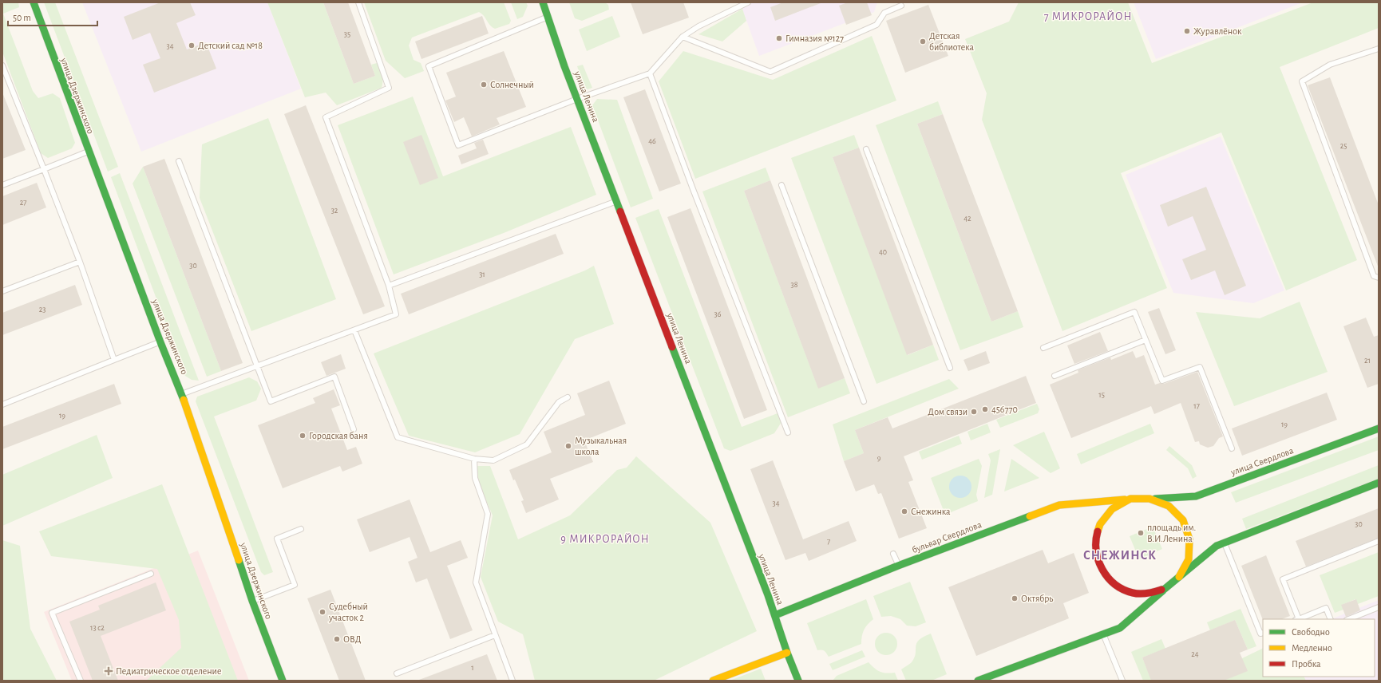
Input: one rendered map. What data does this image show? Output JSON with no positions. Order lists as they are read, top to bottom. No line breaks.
{"streets":{"street":["улица Дзержинского","улица Ленина","улица Свердлова","бульвар Свердлова"]},"crossings":[["улица Ленина","бульвар Свердлова"],["улица Свердлова","бульвар Свердлова"]],"districts":["7 МИКРОРАЙОН","9 МИКРОРАЙОН","СНЕЖИНСК"],"places":{"other":["Журавлёнок","Гимназия №127","Детская библиотека","Детский сад №18","Солнечный","456770","Дом связи","Городская баня","Музыкальная школа","Снежинка","площадь им. В.И.Ленина","Октябрь","Судебный участок 2","ОВД"],"health":["Педиатрическое отделение"]},"house_numbers":["35","34","46","25","27","32","42","40","30","31","38","23","36","21","15","17","19","19","9","34","30","7","13 с2","24","1"],"legend":["Свободно","Медленно","Пробка"],"scale_bar":"50 m"}
